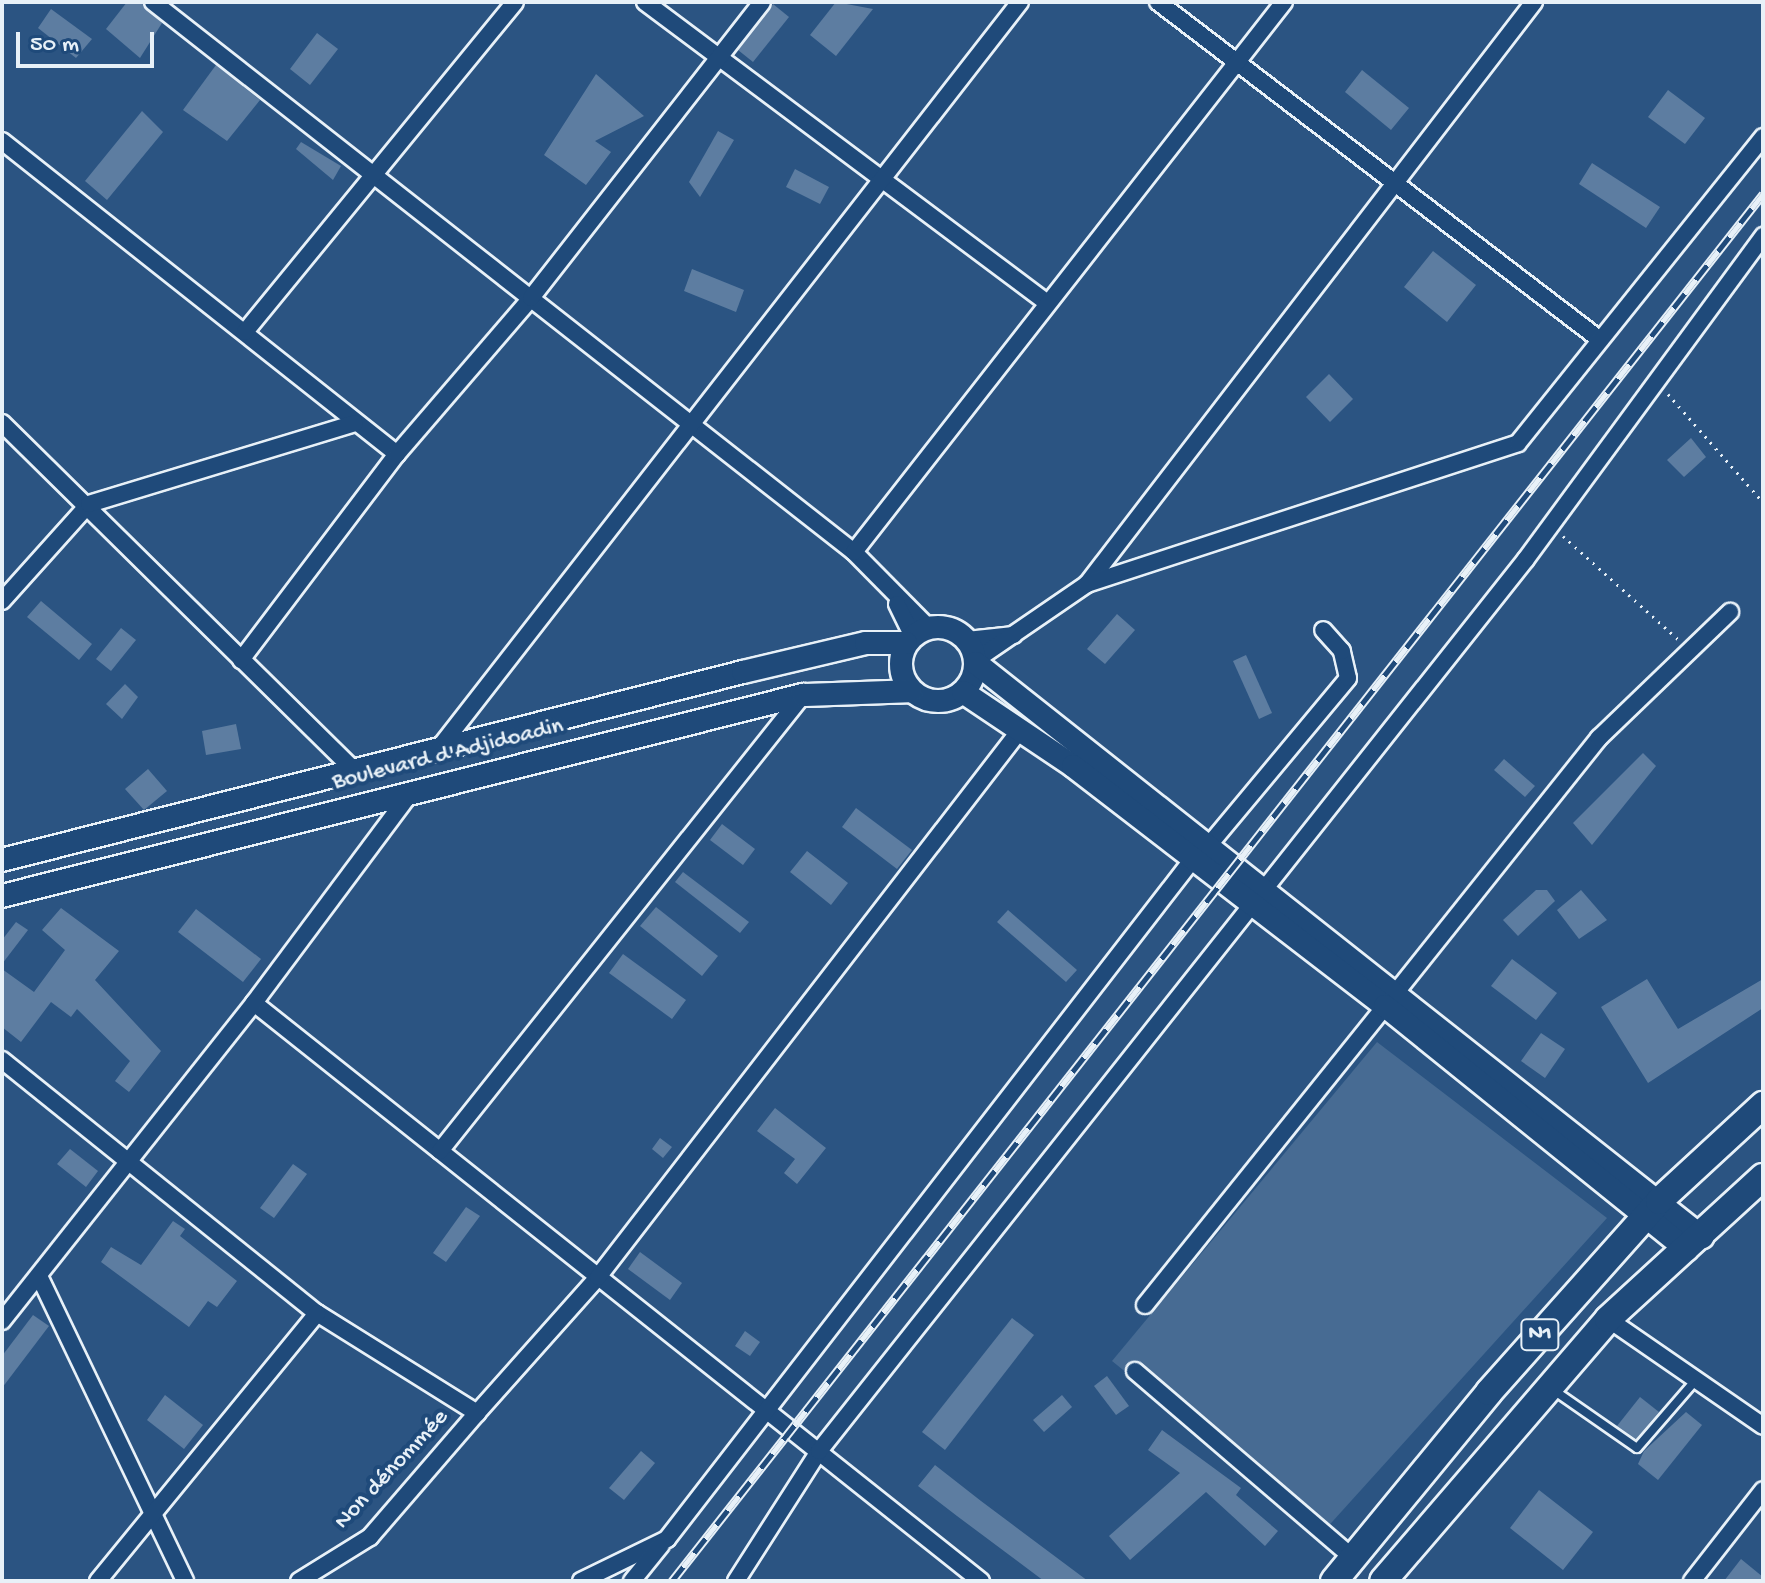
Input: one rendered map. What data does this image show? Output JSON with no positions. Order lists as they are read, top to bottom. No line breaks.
{"streets":{"highway":["N1"],"main road":["Boulevard d'Adjidoadin"],"street":["Non dénommée"]},"scale_bar":"50 m"}
